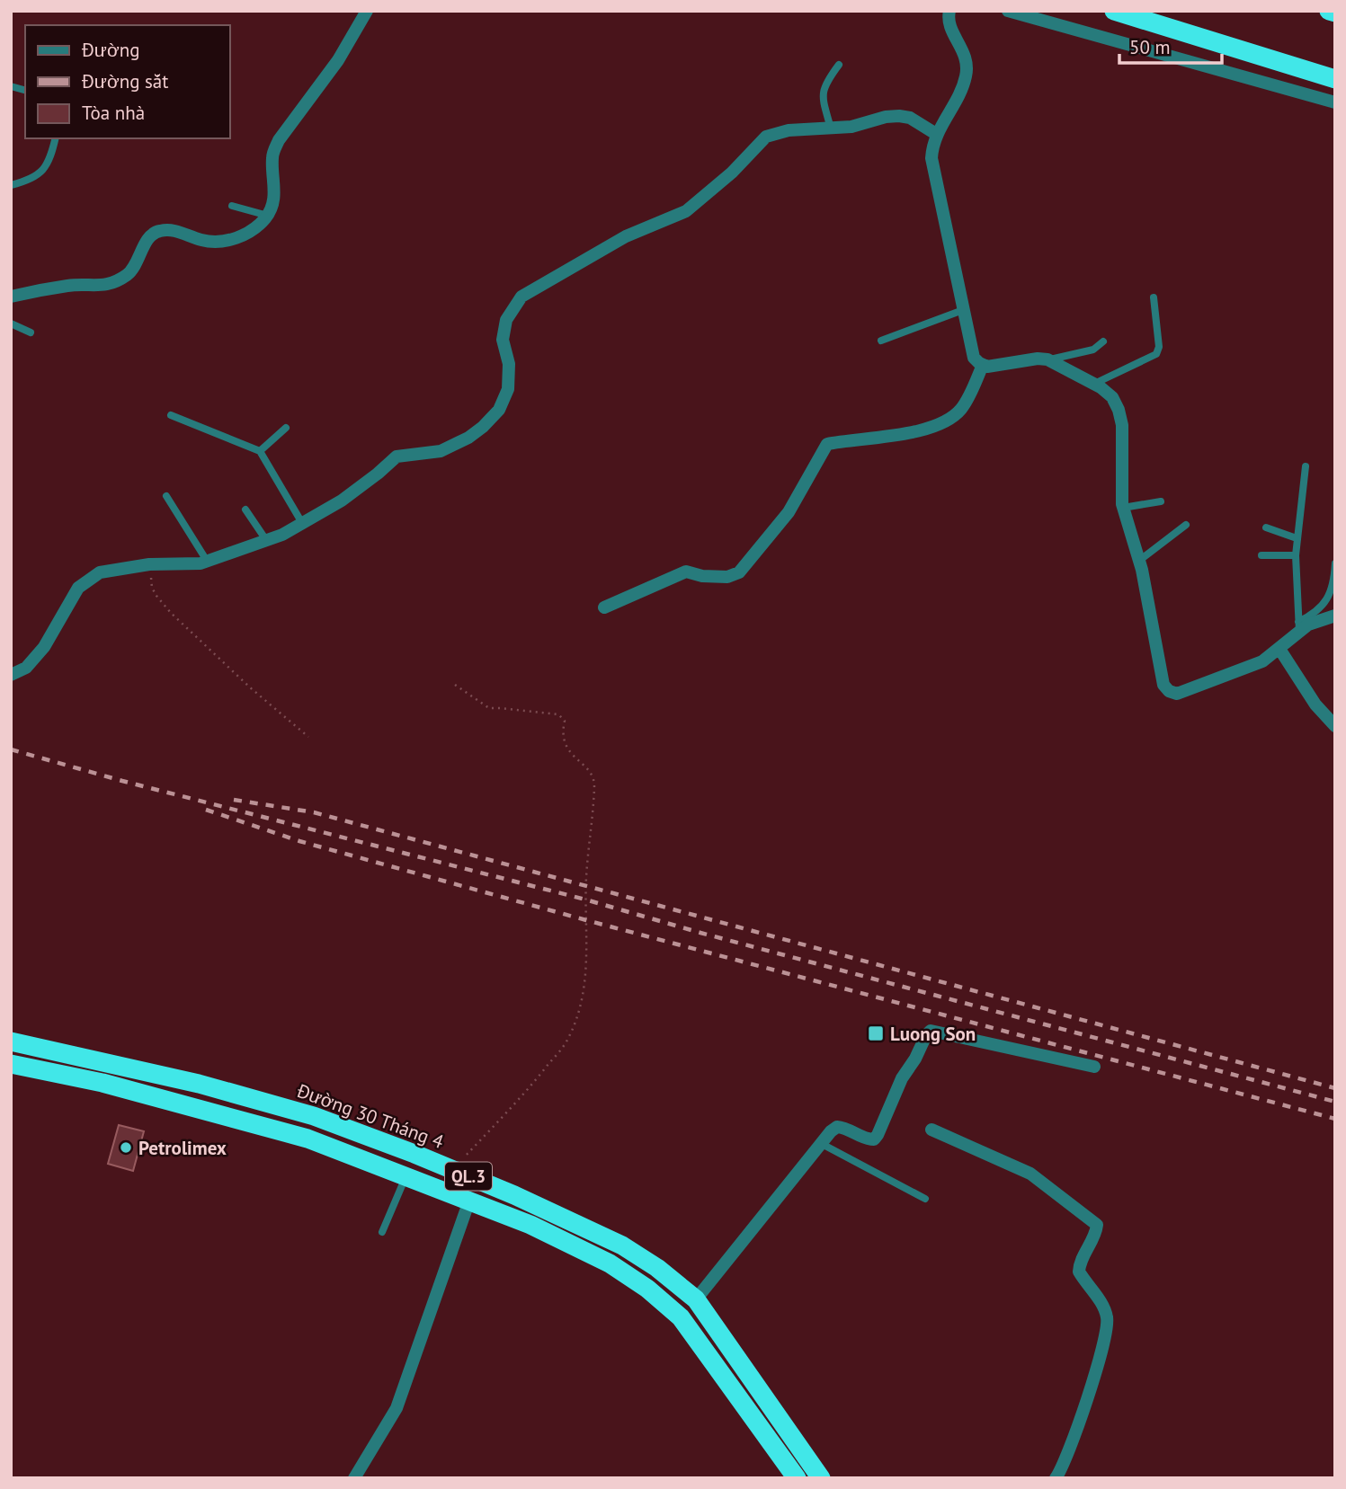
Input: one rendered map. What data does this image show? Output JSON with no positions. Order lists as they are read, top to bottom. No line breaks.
{"streets":{"highway":["Đường 30 Tháng 4","QL.3"]},"places":{"transit":["Luong Son"],"other":["Petrolimex"]},"legend":["Đường","Đường sắt","Tòa nhà"],"scale_bar":"50 m"}
